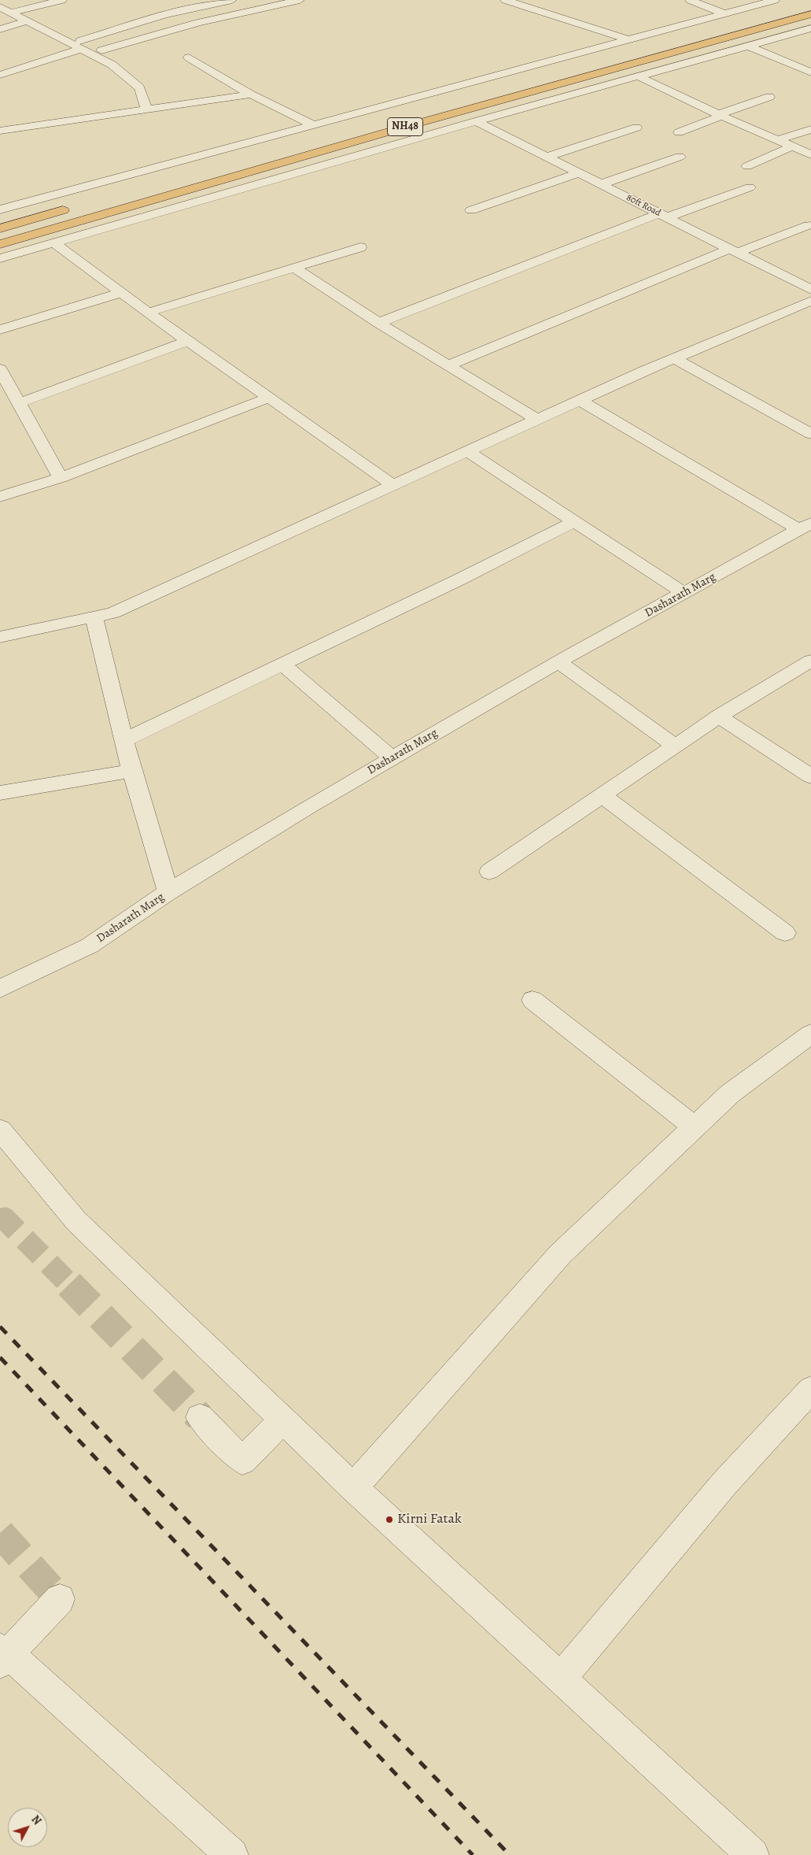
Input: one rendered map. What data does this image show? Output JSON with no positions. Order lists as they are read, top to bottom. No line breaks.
{"streets":{"highway":["NH48"],"street":["80ft Road","Dasharath Marg"]},"places":["Kirni Fatak"],"north":"top right"}
